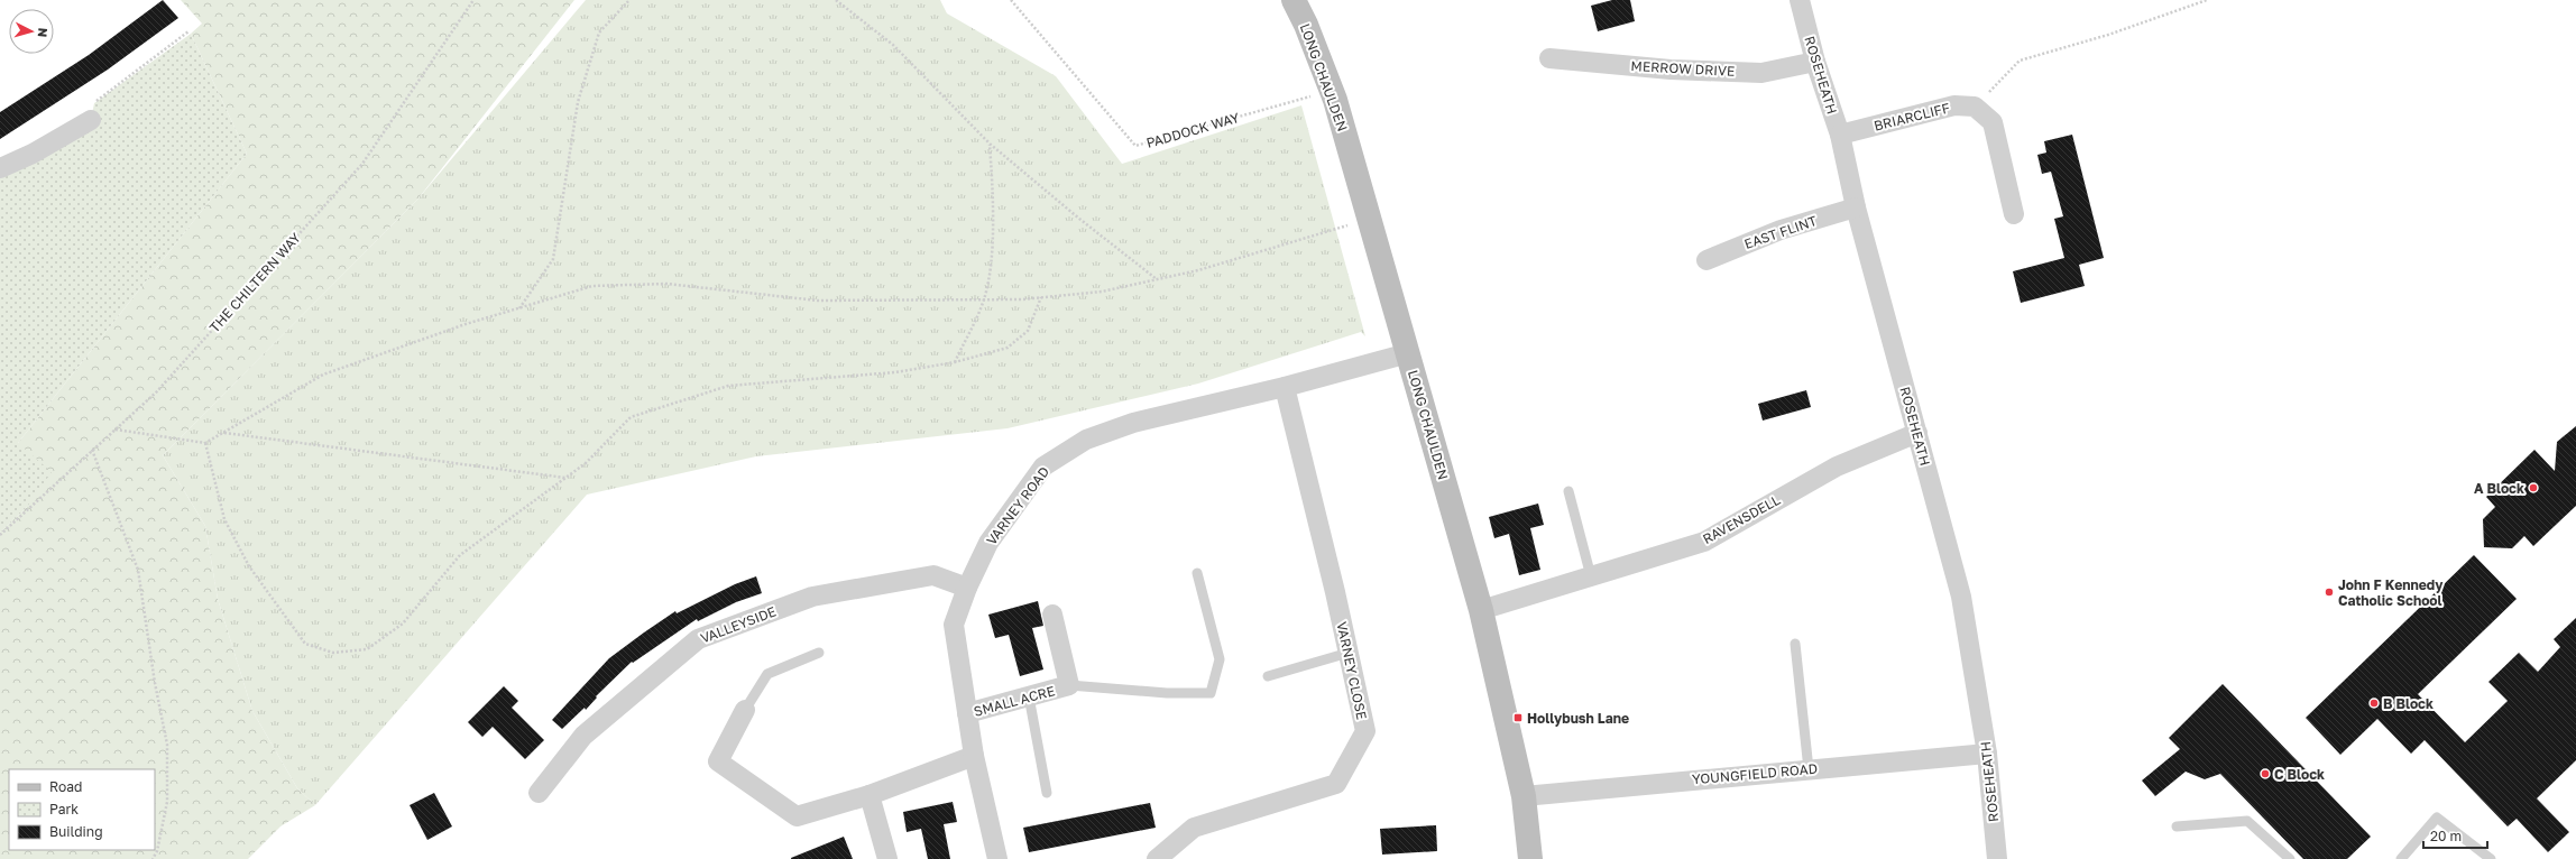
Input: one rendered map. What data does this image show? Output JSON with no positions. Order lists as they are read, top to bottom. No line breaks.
{"streets":{"street":["MERROW DRIVE","ROSEHEATH","LONG CHAULDEN","BRIARCLIFF","EAST FLINT","VARNEY ROAD","RAVENSDELL","VALLEYSIDE","VARNEY CLOSE","SMALL ACRE","YOUNGFIELD ROAD"],"path":["PADDOCK WAY","THE CHILTERN WAY"]},"crossings":[["MERROW DRIVE","ROSEHEATH"],["ROSEHEATH","BRIARCLIFF"],["ROSEHEATH","EAST FLINT"],["ROSEHEATH","RAVENSDELL"],["ROSEHEATH","YOUNGFIELD ROAD"],["LONG CHAULDEN","PADDOCK WAY"],["LONG CHAULDEN","VARNEY ROAD"],["LONG CHAULDEN","RAVENSDELL"],["LONG CHAULDEN","YOUNGFIELD ROAD"],["VARNEY ROAD","VALLEYSIDE"],["VARNEY ROAD","VARNEY CLOSE"],["VARNEY ROAD","SMALL ACRE"]],"places":{"other":["A Block","John F Kennedy Catholic School","B Block","C Block"],"transit":["Hollybush Lane"]},"legend":["Road","Park","Building"],"scale_bar":"20 m","north":"right"}
